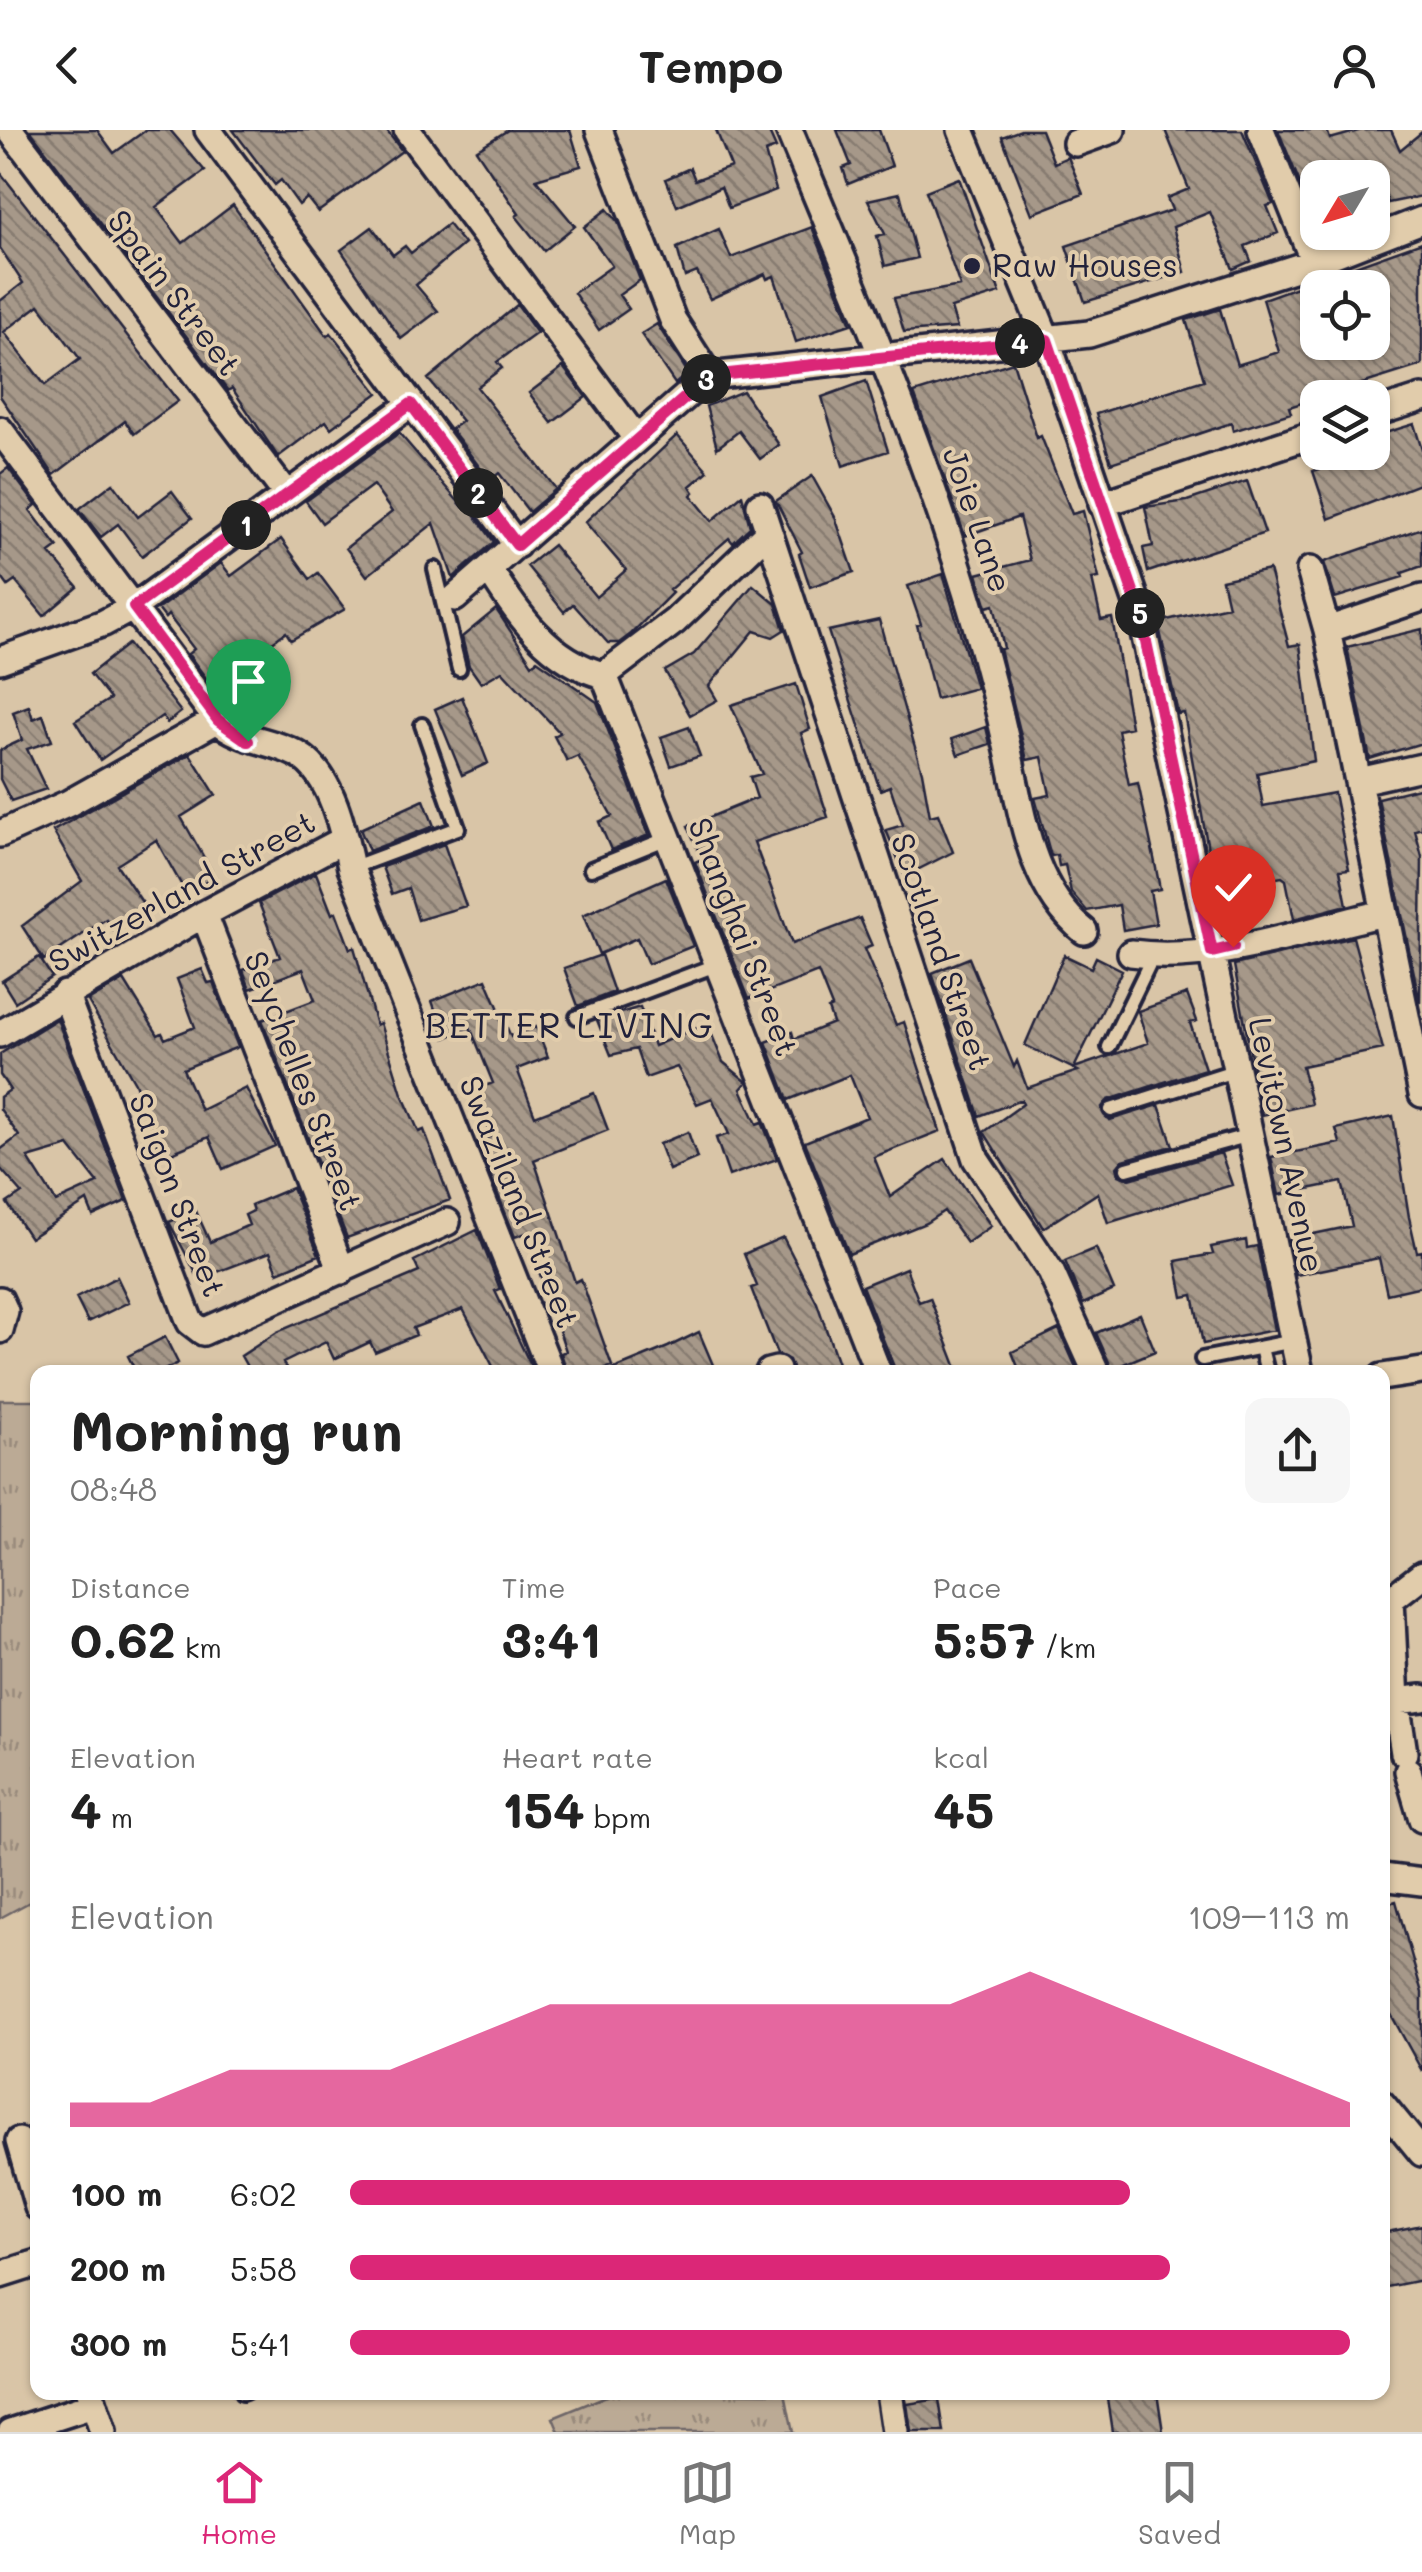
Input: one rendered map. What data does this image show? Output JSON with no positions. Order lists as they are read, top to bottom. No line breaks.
{"streets":{"street":["Spain Street","Joie Lane","Switzerland Street","Shanghai Street","Scotland Street","Seychelles Street","Levitown Avenue","Saigon Street","Swaziland Street"]},"crossings":[["Switzerland Street","Seychelles Street"],["Switzerland Street","Saigon Street"],["Switzerland Street","Swaziland Street"],["Seychelles Street","Saigon Street"]],"districts":["BETTER LIVING"],"places":["Raw Houses"],"north":"bottom left","page":{"header":"Tempo","pins":["4","3","2","1","5"],"heading":["Morning run","08:48"],"stats":[["Distance","0.62 km"],["Time","3:41"],["Pace","5:57 /km"],["Elevation","4 m"],["Heart rate","154 bpm"],["kcal","45"]],"chart":["Elevation","109–113 m"],"list":[{"name":"100 m","note":"6:02"},{"name":"200 m","note":"5:58"},{"name":"300 m","note":"5:41"}],"tabs":["Home","Map","Saved"]}}
